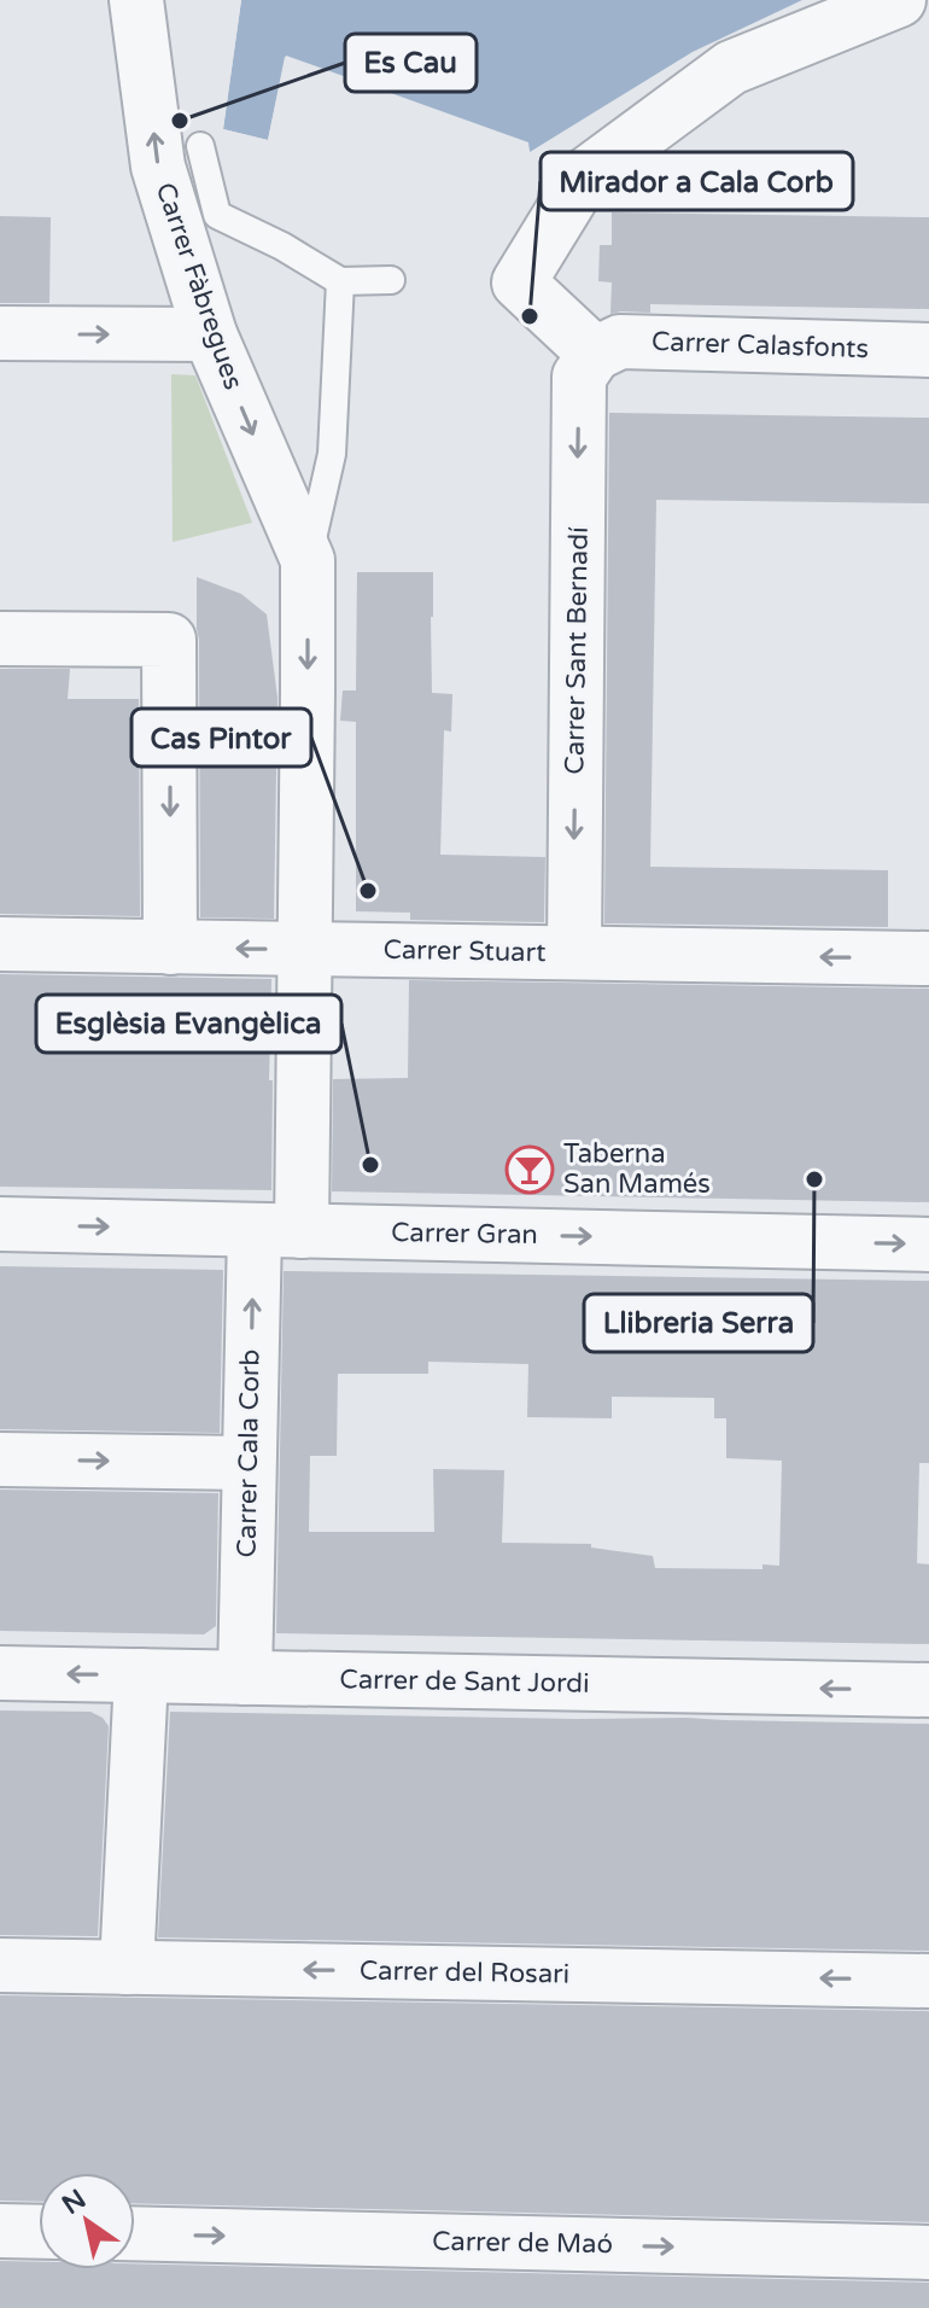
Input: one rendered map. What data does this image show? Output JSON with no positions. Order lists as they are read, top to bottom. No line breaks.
{"streets":{"street":["Carrer Fàbregues","Carrer Calasfonts","Carrer Sant Bernadí","Carrer Stuart","Carrer Gran","Carrer Cala Corb","Carrer de Sant Jordi","Carrer del Rosari","Carrer de Maó"]},"crossings":[["Carrer Fàbregues","Carrer Cala Corb"],["Carrer Calasfonts","Carrer Sant Bernadí"],["Carrer Sant Bernadí","Carrer Stuart"],["Carrer Stuart","Carrer Cala Corb"],["Carrer Gran","Carrer Cala Corb"],["Carrer Cala Corb","Carrer de Sant Jordi"]],"one_way":["Carrer Sant Bernadí","Carrer Stuart","Carrer Gran","Carrer de Sant Jordi","Carrer del Rosari","Carrer de Maó"],"places":{"other":["Es Cau","Mirador a Cala Corb","Cas Pintor","Esglèsia Evangèlica","Llibreria Serra"],"bar":["Taberna San Mamés"]},"north":"top left"}
